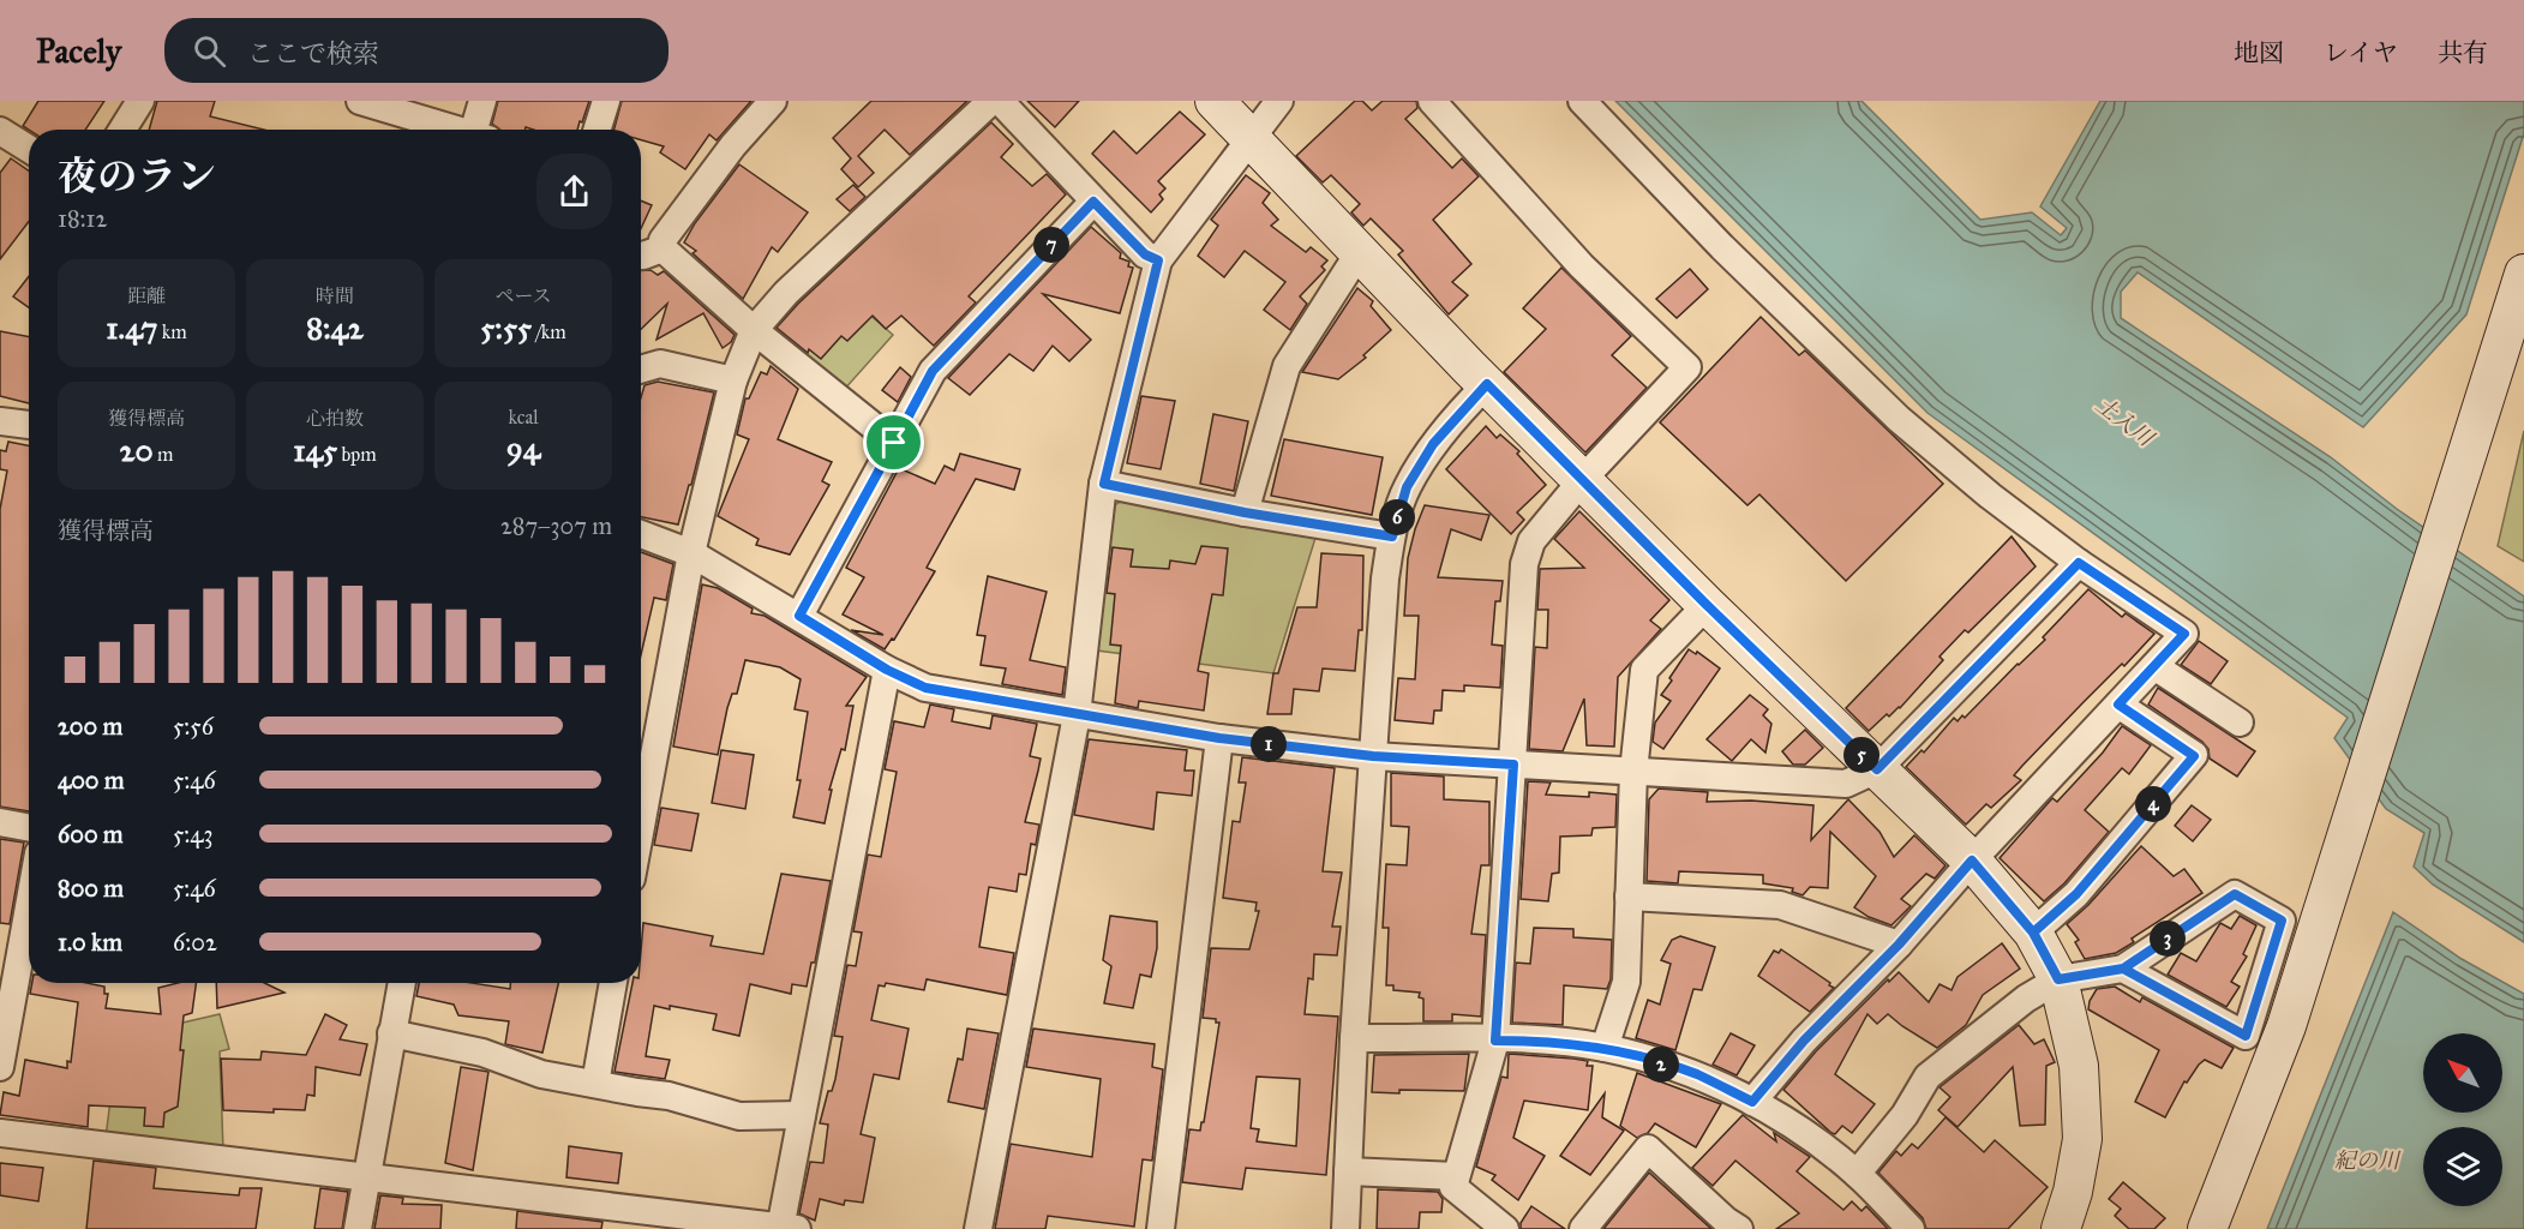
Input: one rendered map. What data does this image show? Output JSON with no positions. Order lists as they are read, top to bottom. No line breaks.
{"water":["土入川","紀の川"],"north":"top left","page":{"header":"Pacely","search":"ここで検索","nav":["地図","レイヤ","共有"],"heading":["夜のラン","18:12"],"pins":["7","6","1","5","4","3","2"],"stats":[["距離","1.47 km"],["時間","8:42"],["ペース","5:55 /km"],["獲得標高","20 m"],["心拍数","145 bpm"],["kcal","94"]],"chart":["獲得標高","287–307 m"],"list":[{"name":"200 m","note":"5:56"},{"name":"400 m","note":"5:46"},{"name":"600 m","note":"5:43"},{"name":"800 m","note":"5:46"},{"name":"1.0 km","note":"6:02"}]}}
